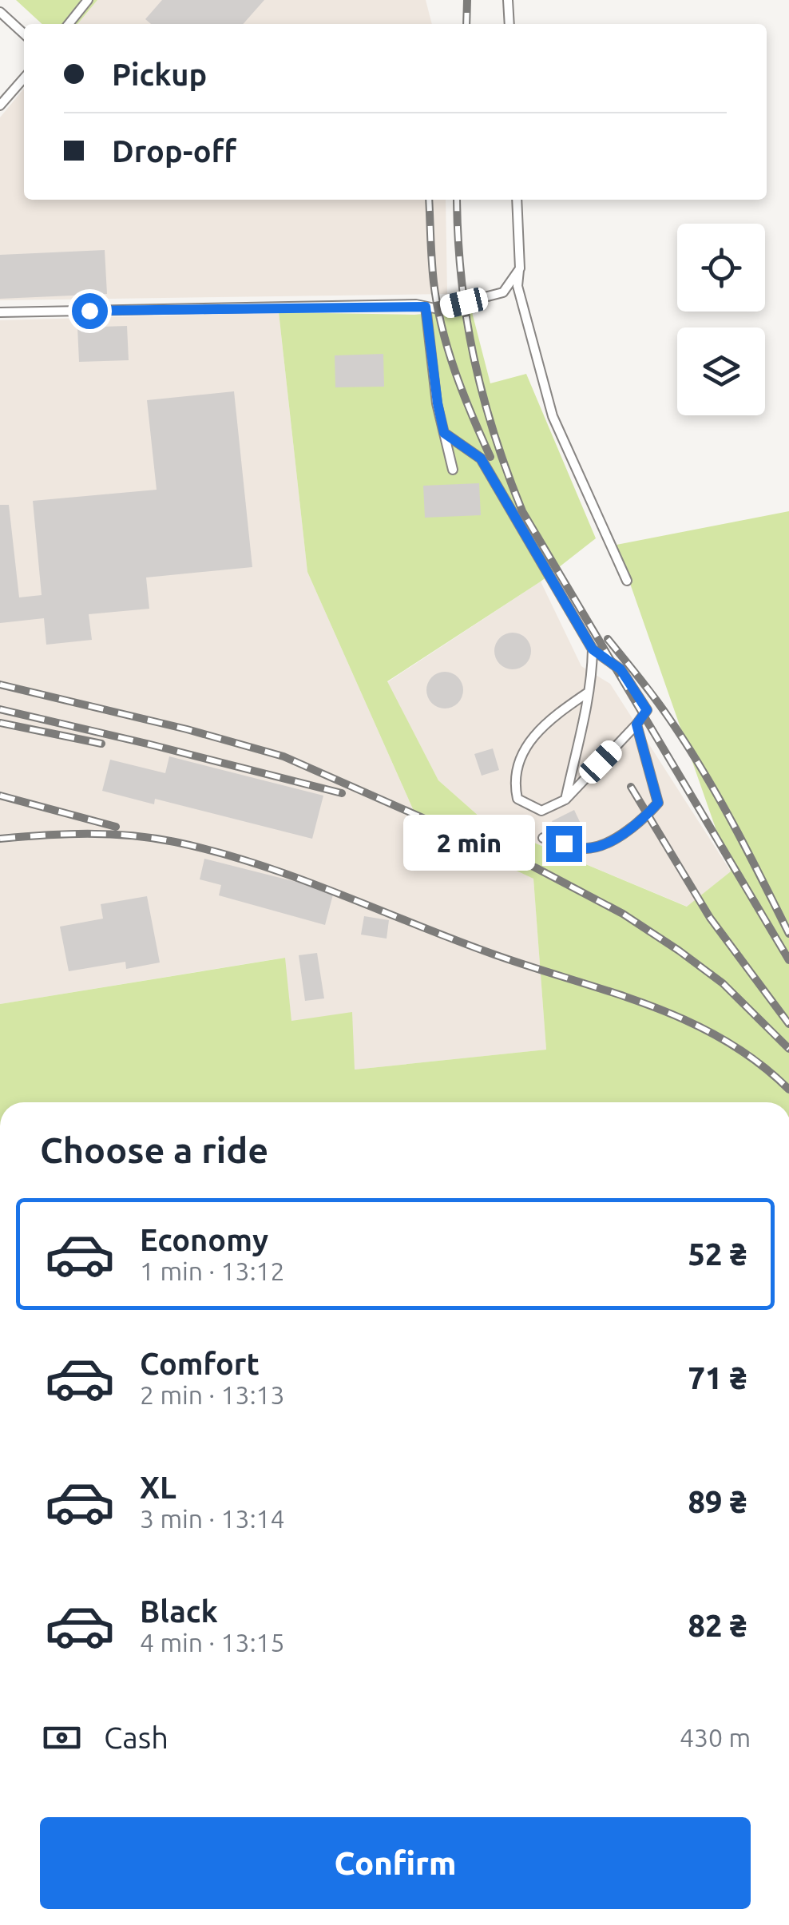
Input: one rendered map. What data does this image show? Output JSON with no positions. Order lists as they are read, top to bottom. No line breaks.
{"page":{"banner":["Pickup","Drop-off"],"bubble":"2 min","heading":"Choose a ride","list":[{"name":"Economy","note":"1 min · 13:12","value":"52 ₴"},{"name":"Comfort","note":"2 min · 13:13","value":"71 ₴"},{"name":"XL","note":"3 min · 13:14","value":"89 ₴"},{"name":"Black","note":"4 min · 13:15","value":"82 ₴"}],"pay":["Cash","430 m"],"buttons":"Confirm"}}
